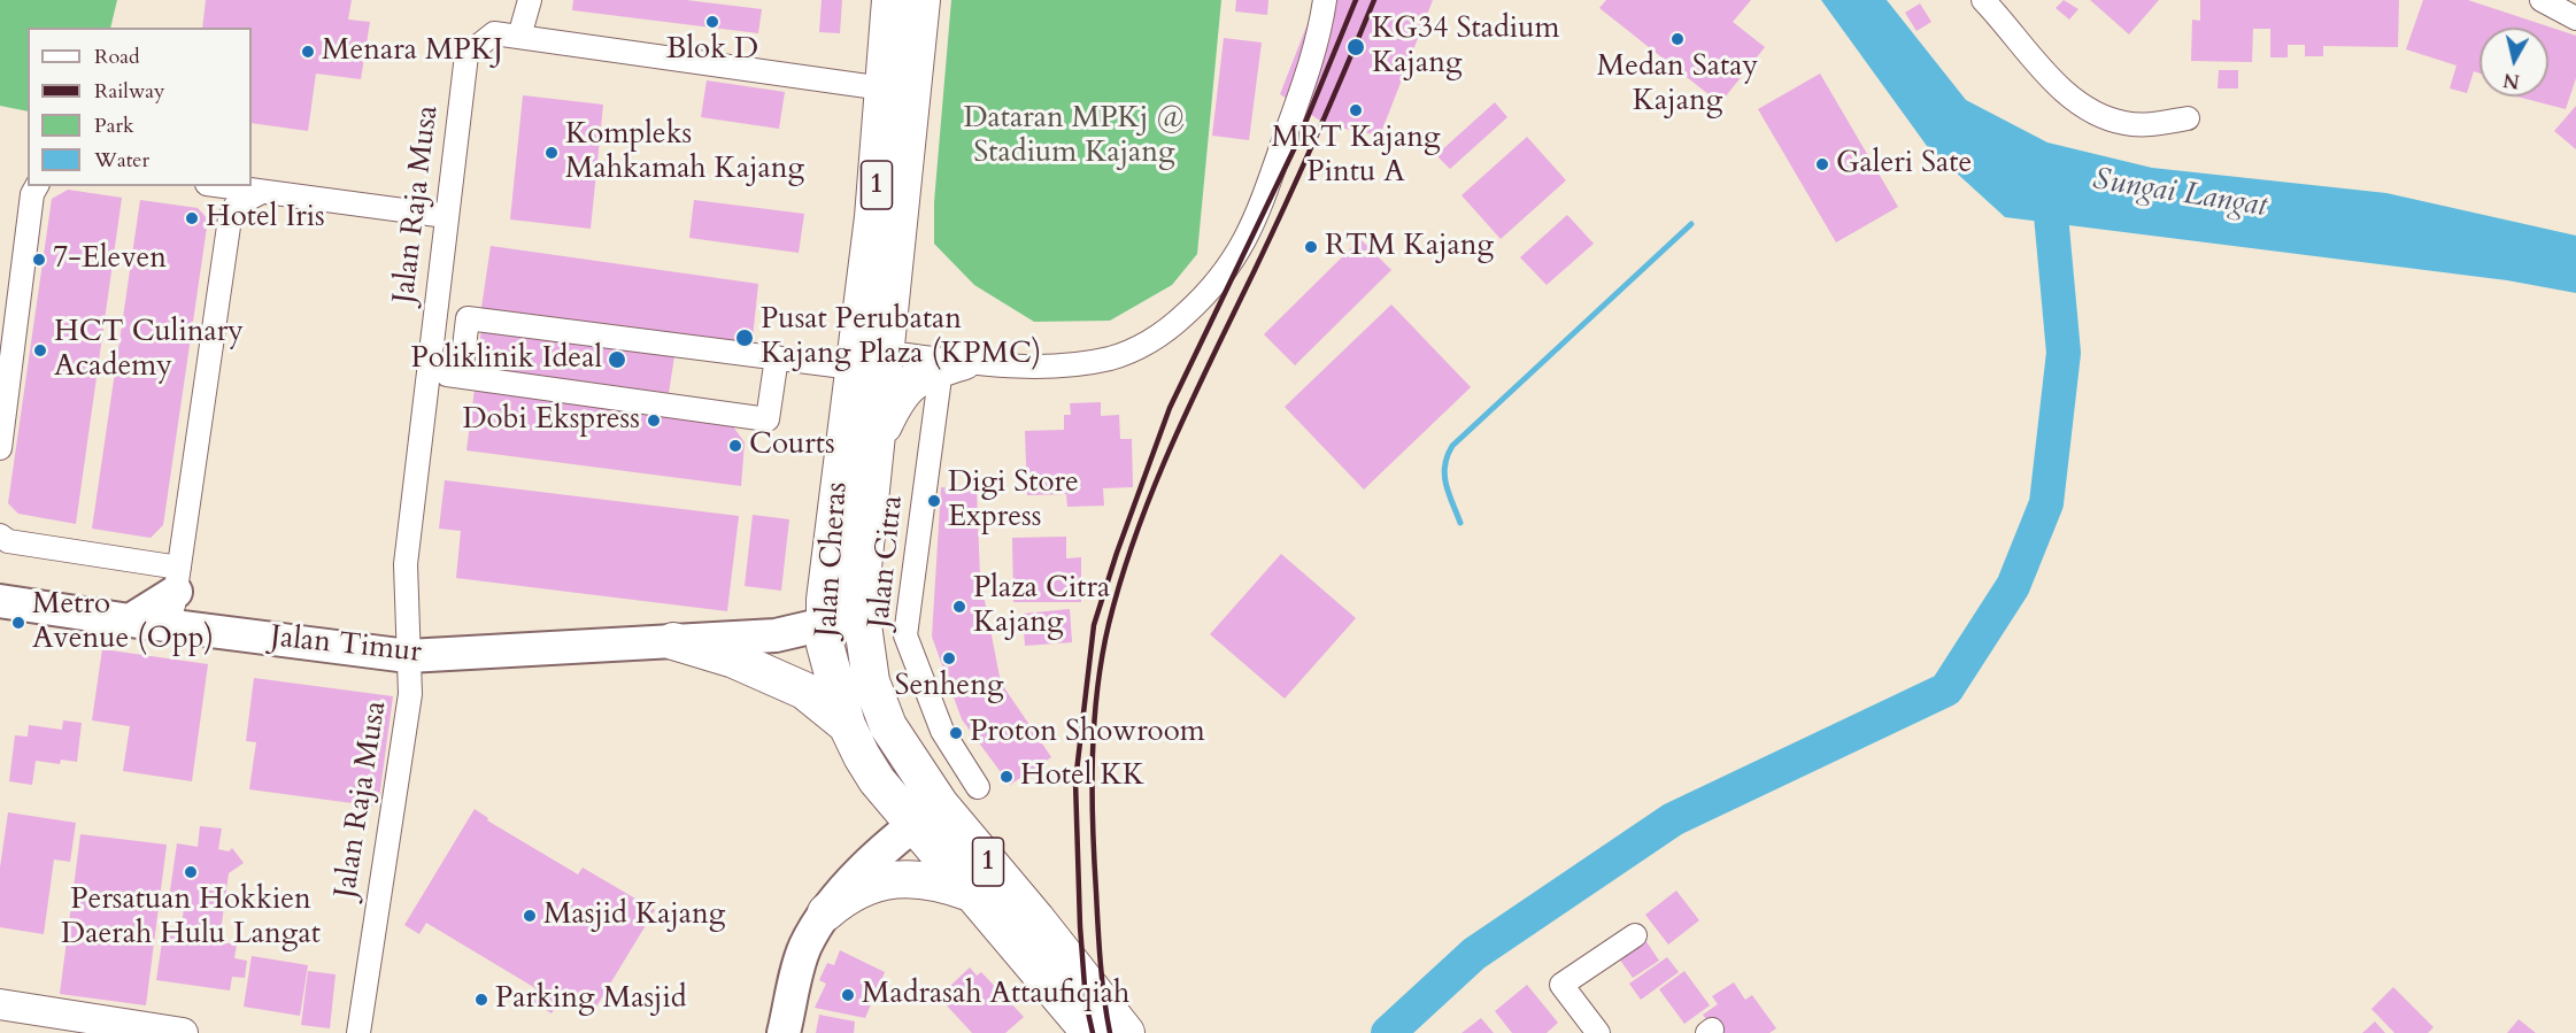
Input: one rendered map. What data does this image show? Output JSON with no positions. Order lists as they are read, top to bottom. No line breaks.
{"streets":{"main road":["1","Jalan Cheras","Jalan Timur"],"street":["Jalan Raja Musa","Jalan Citra"]},"crossings":[["Jalan Raja Musa","Jalan Cheras"],["Jalan Raja Musa","Jalan Timur"],["Jalan Cheras","Jalan Timur"]],"water":["Sungai Langat"],"parks":["Dataran MPKj @ Stadium Kajang"],"places":["Blok D","Medan Satay Kajang","KG34 Stadium Kajang","Menara MPKJ","MRT Kajang Pintu A","Kompleks Mahkamah Kajang","Galeri Sate","Hotel Iris","RTM Kajang","7-Eleven","Pusat Perubatan Kajang Plaza (KPMC)","HCT Culinary Academy","Poliklinik Ideal","Dobi Ekspress","Courts","Digi Store Express","Plaza Citra Kajang","Metro Avenue (Opp)","Senheng","Proton Showroom","Hotel KK","Persatuan Hokkien Daerah Hulu Langat","Masjid Kajang","Madrasah Attaufiqiah","Parking Masjid"],"legend":["Road","Railway","Park","Water"],"north":"bottom"}
